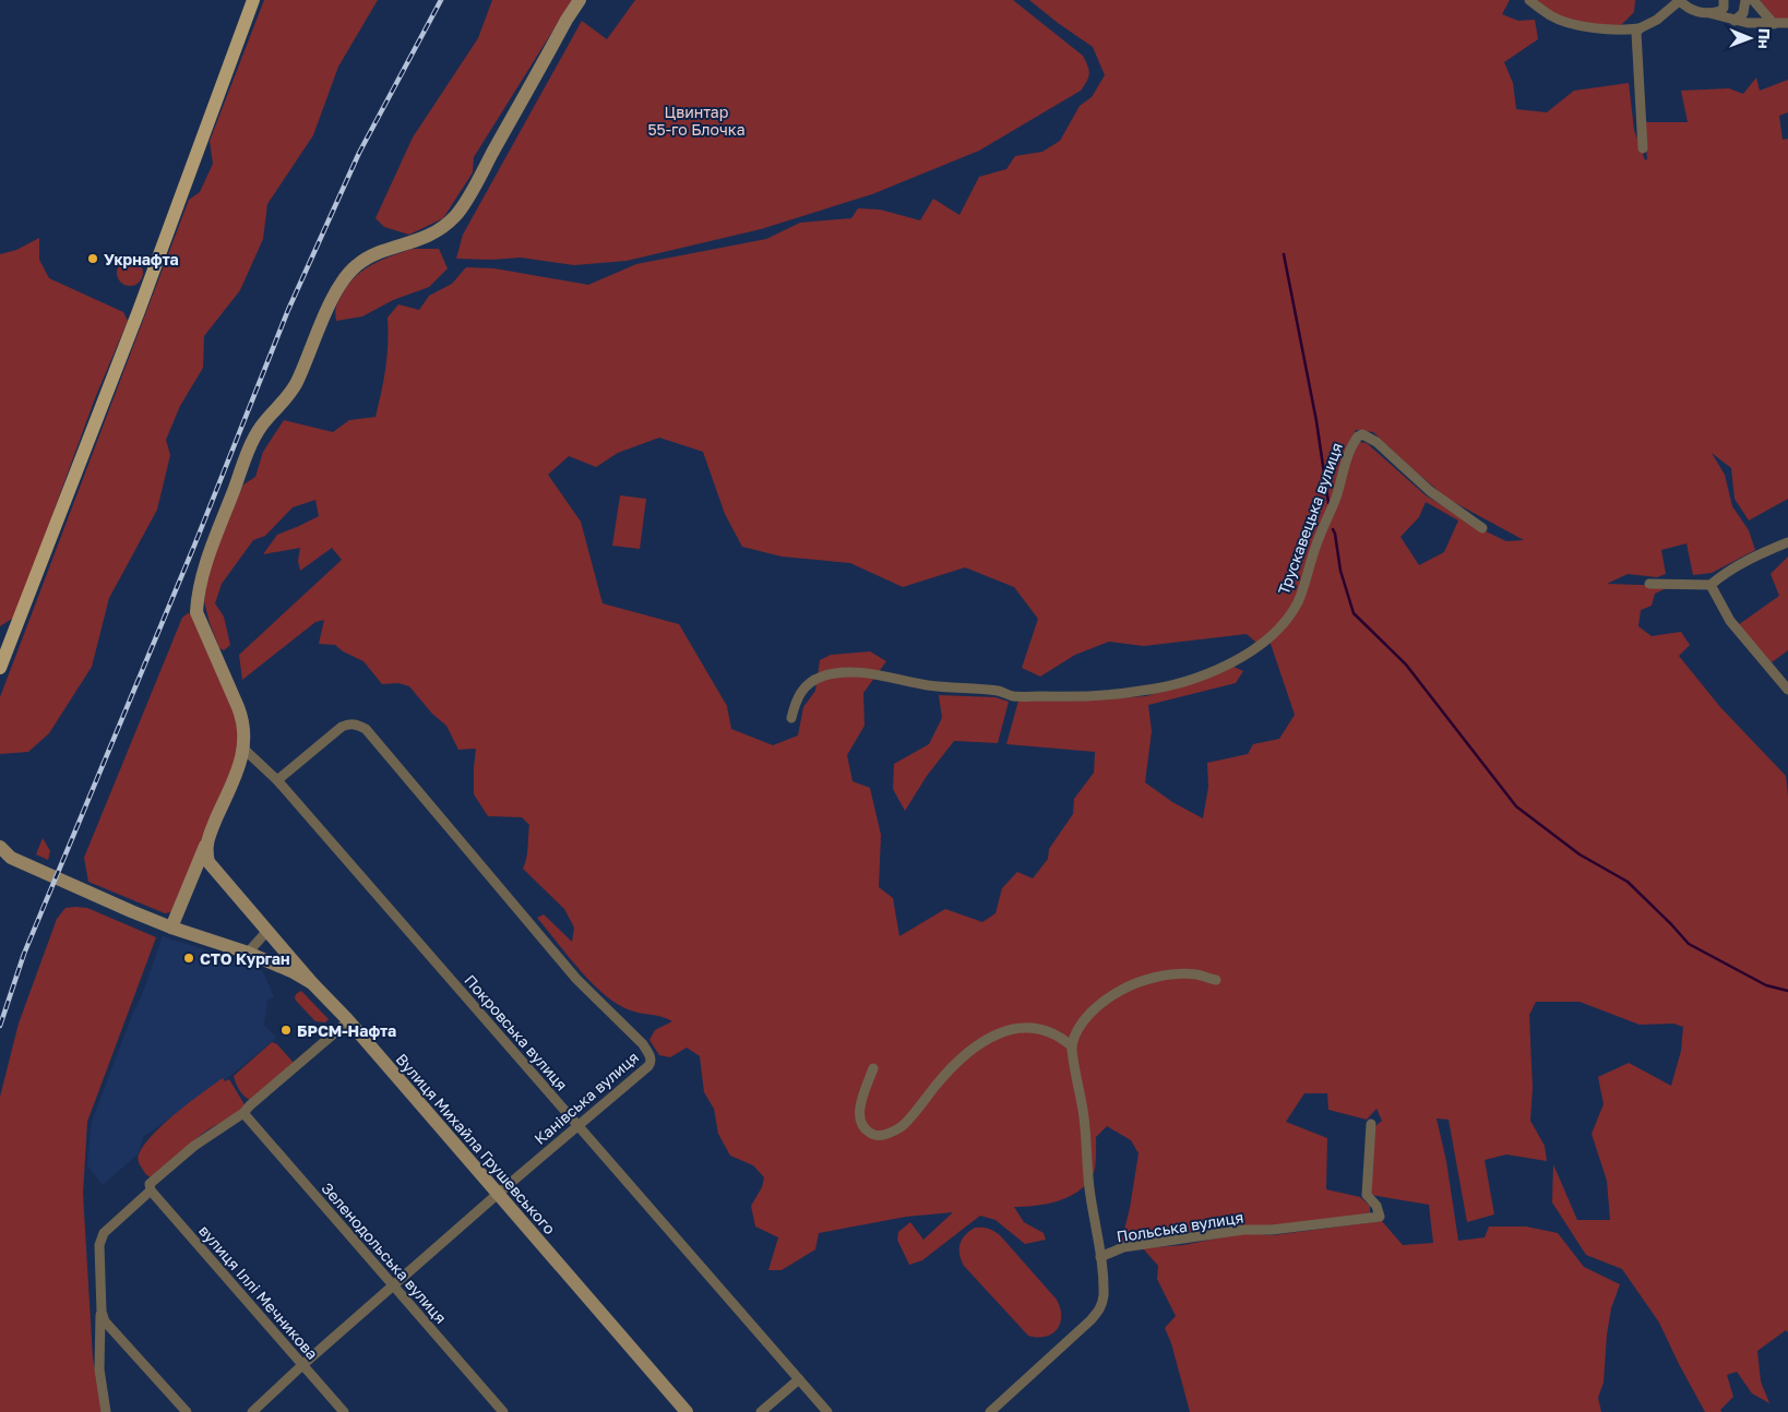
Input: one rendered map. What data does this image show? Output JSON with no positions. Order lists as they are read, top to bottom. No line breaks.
{"streets":{"street":["Трускавецька вулиця","Покровська вулиця","Канівська вулиця","Вулиця Михайла Грушевського","Польська вулиця","Зеленодольська вулиця","вулиця Іллі Мечникова"]},"crossings":[["Покровська вулиця","Канівська вулиця"],["Канівська вулиця","Вулиця Михайла Грушевського"],["Канівська вулиця","Зеленодольська вулиця"],["Канівська вулиця","вулиця Іллі Мечникова"]],"parks":["Цвинтар 55-го Блочка"],"places":["Укрнафта","СТО Курган","БРСМ-Нафта"],"north":"right"}
